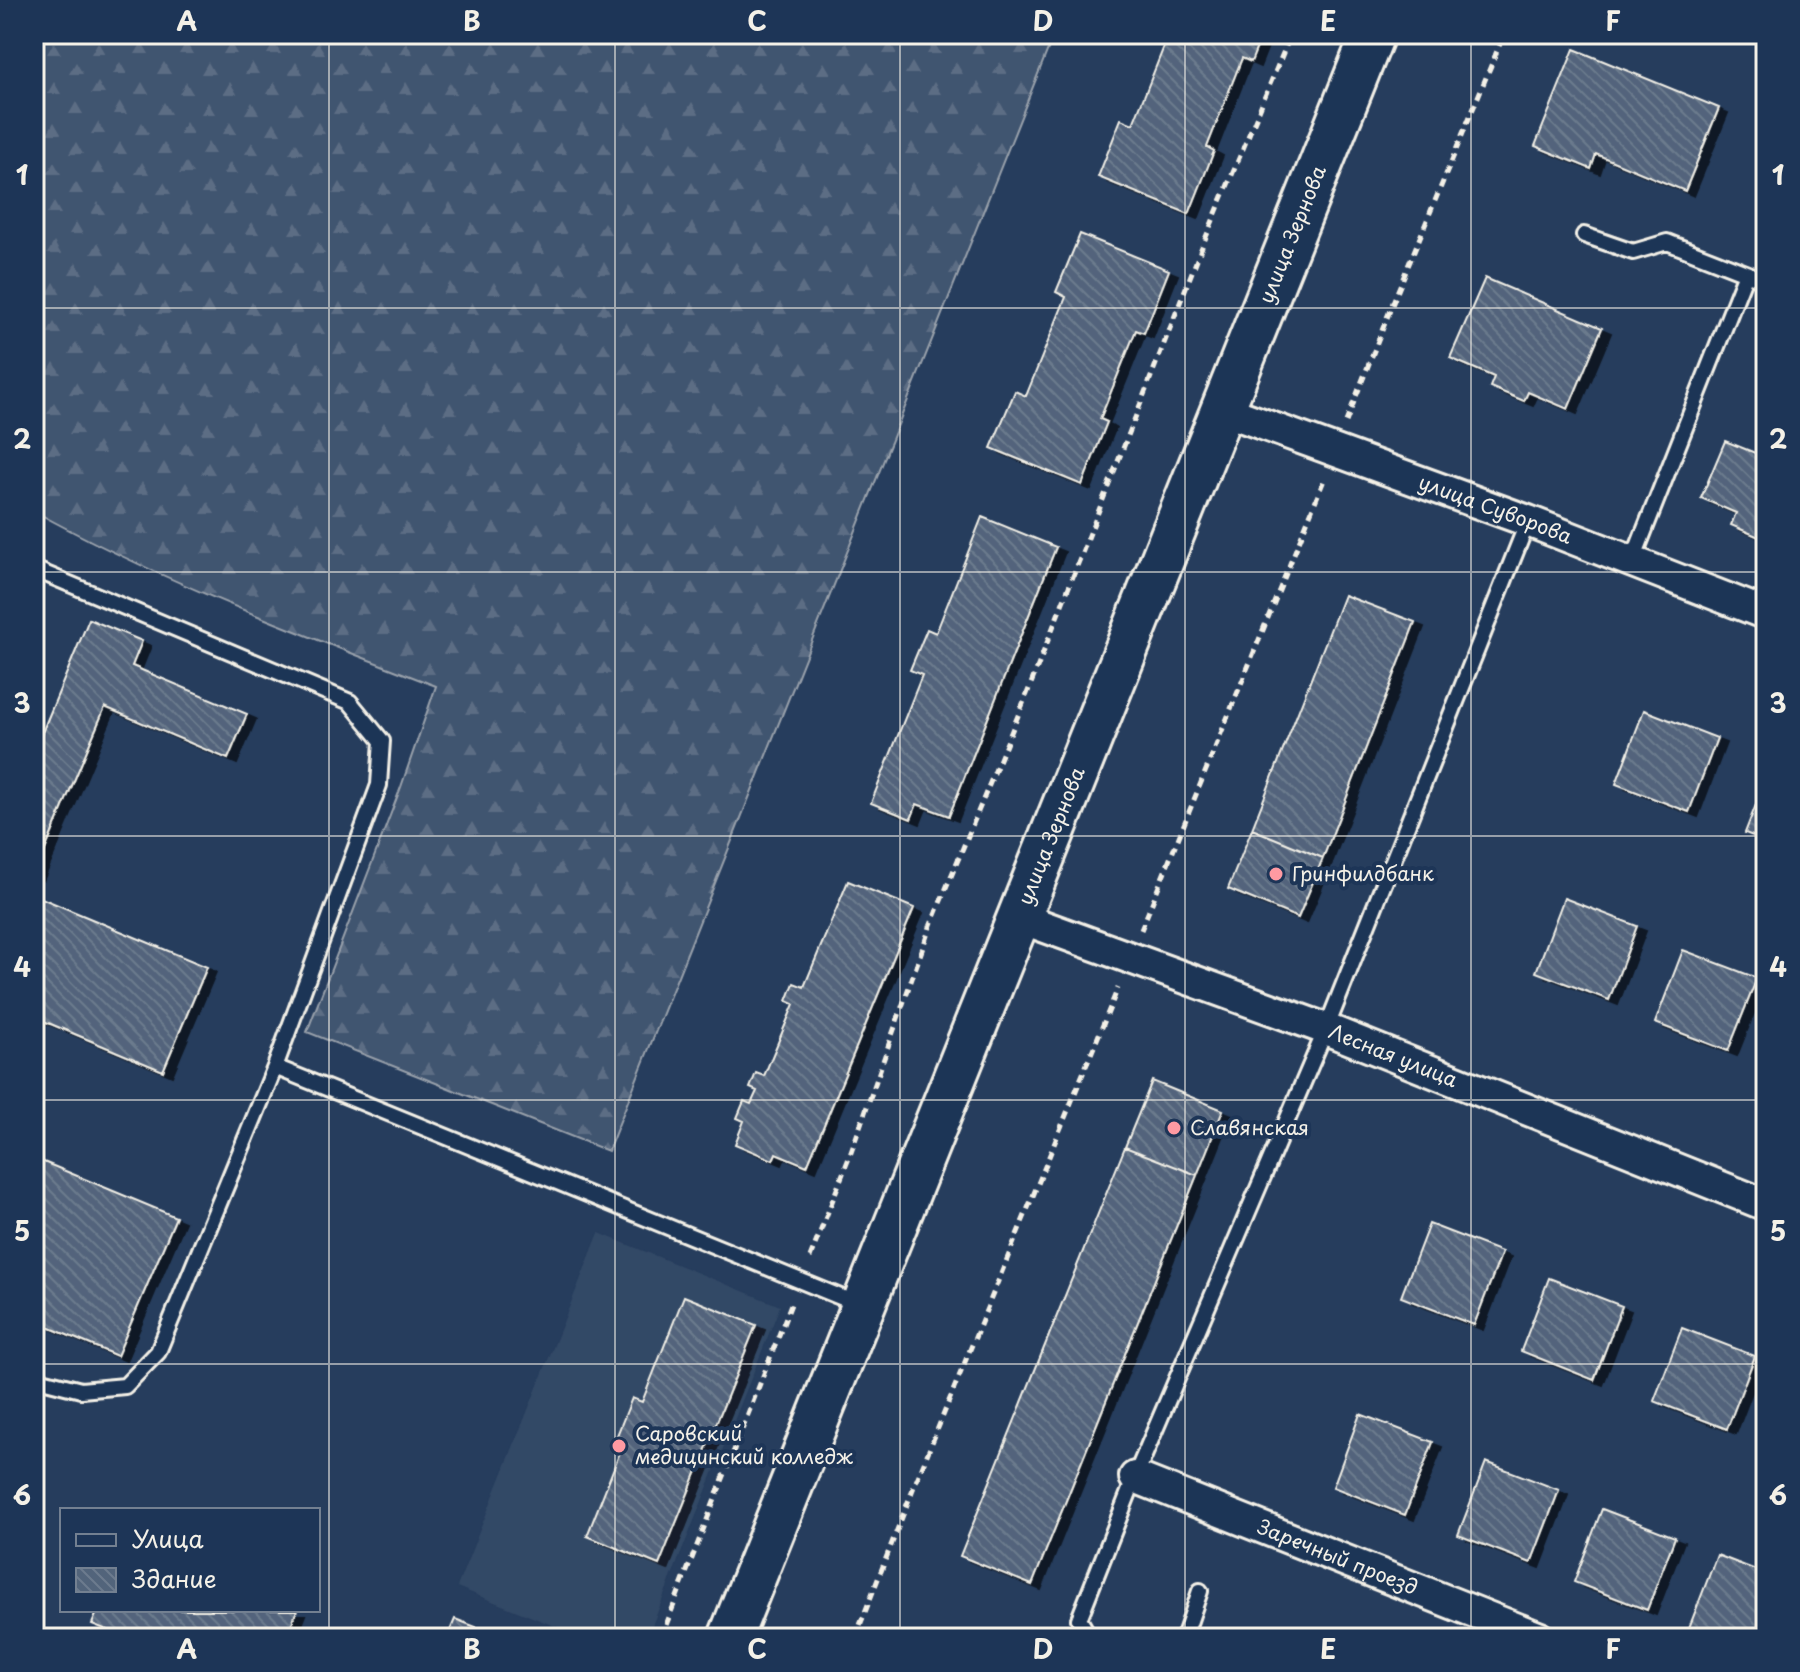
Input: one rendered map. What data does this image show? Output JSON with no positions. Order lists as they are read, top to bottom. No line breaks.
{"streets":{"main road":["улица Зернова"],"street":["улица Суворова","Лесная улица","Заречный проезд"]},"crossings":[["улица Зернова","улица Суворова"],["улица Зернова","Лесная улица"]],"places":["Гринфилдбанк","Славянская","Саровский медицинский колледж"],"legend":["Улица","Здание"],"grid":{"columns":["A","B","C","D","E","F"],"rows":["1","2","3","4","5","6"]}}
